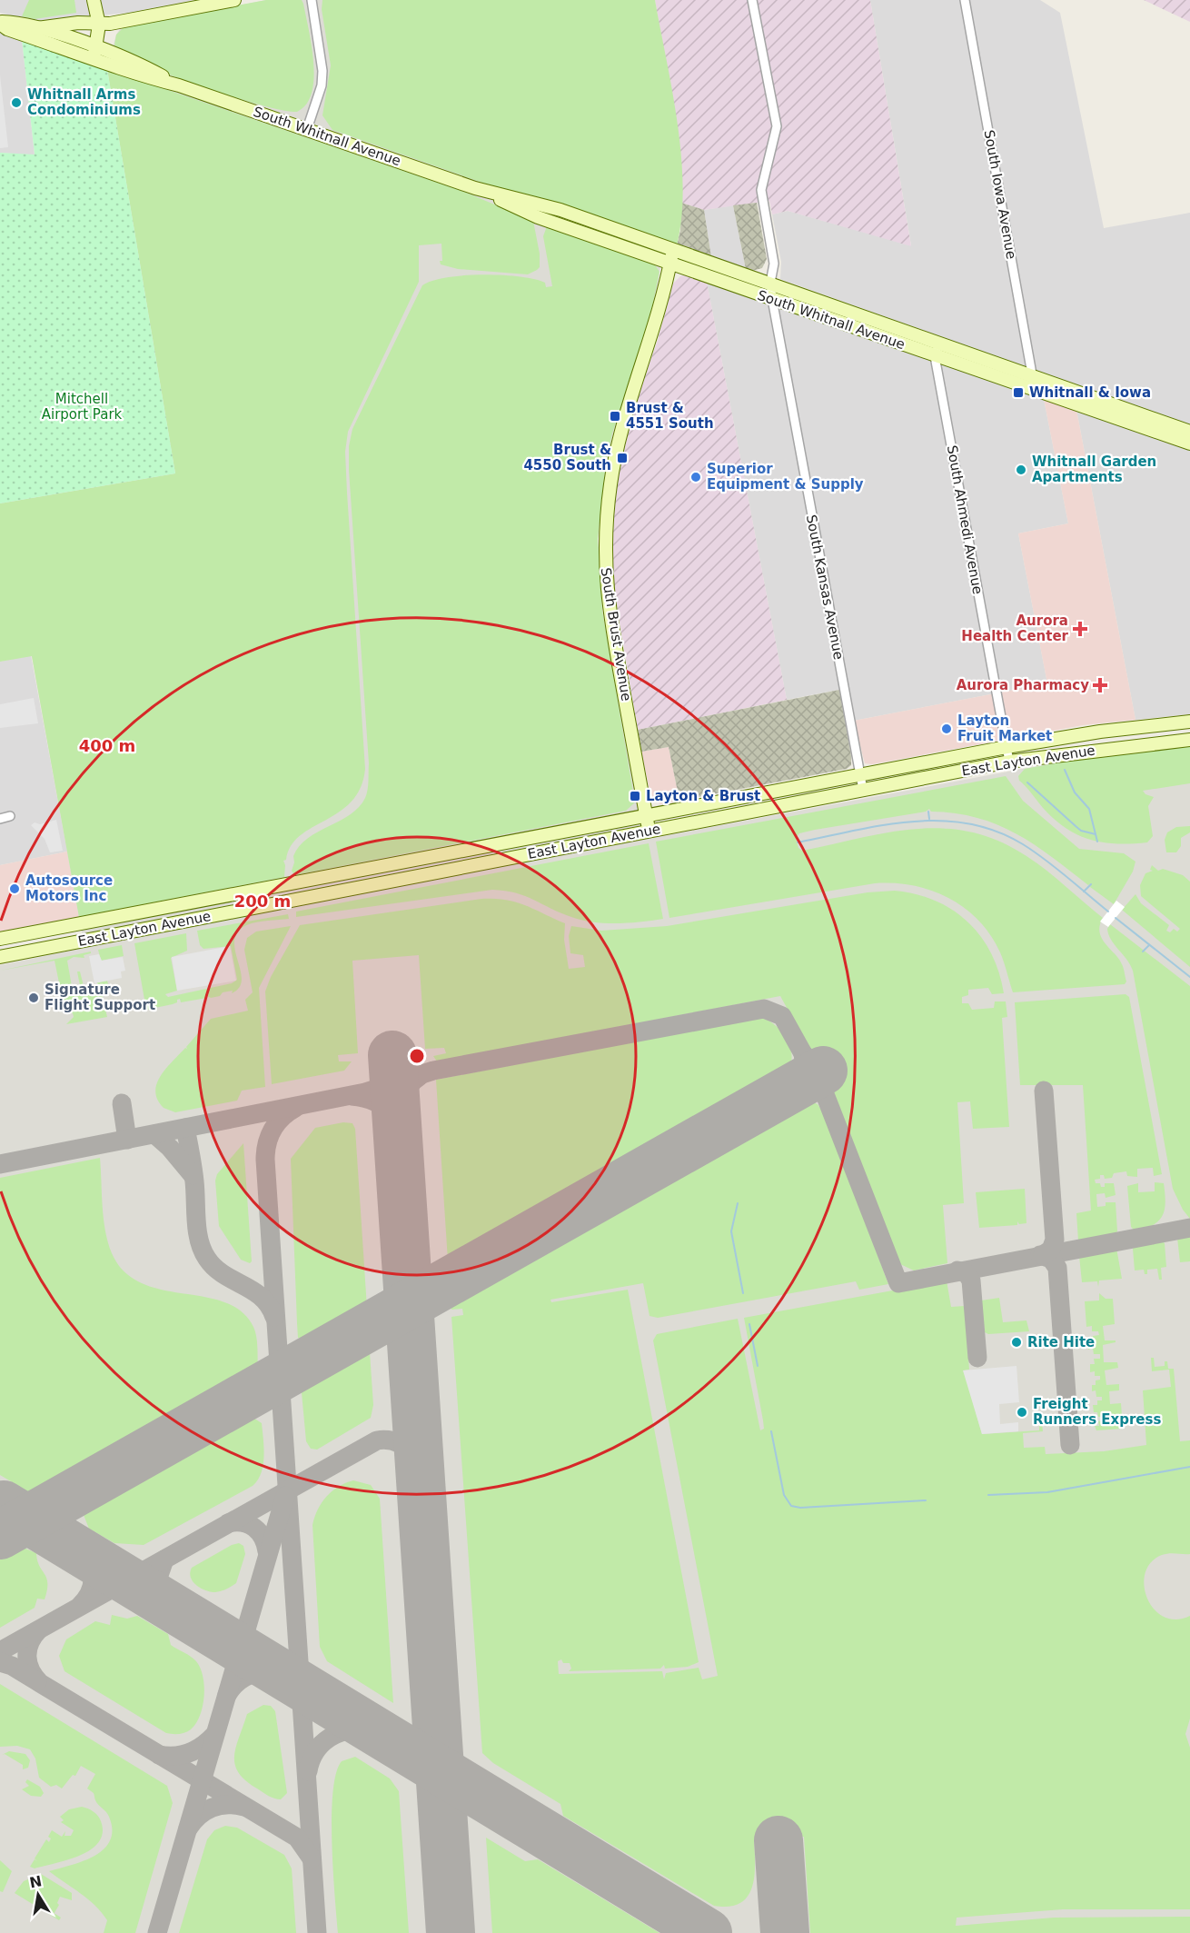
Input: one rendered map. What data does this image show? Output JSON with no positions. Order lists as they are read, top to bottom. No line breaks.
{"streets":{"street":["South Whitnall Avenue","South Iowa Avenue","South Ahmedi Avenue","South Kansas Avenue","South Brust Avenue","East Layton Avenue"]},"crossings":[["South Whitnall Avenue","South Iowa Avenue"],["South Whitnall Avenue","South Ahmedi Avenue"],["South Whitnall Avenue","South Kansas Avenue"],["South Whitnall Avenue","South Brust Avenue"],["South Ahmedi Avenue","East Layton Avenue"],["South Kansas Avenue","East Layton Avenue"],["South Brust Avenue","East Layton Avenue"]],"parks":["Mitchell Airport Park"],"places":{"other":["Whitnall Arms Condominiums","Whitnall Garden Apartments","Superior Equipment & Supply","Layton Fruit Market","Autosource Motors Inc","Signature Flight Support","Rite Hite","Freight Runners Express"],"transit":["Whitnall & Iowa","Brust & 4551 South","Brust & 4550 South","Layton & Brust"],"health":["Aurora Health Center","Aurora Pharmacy"]},"north":"top","rings":["400 m","200 m"]}
